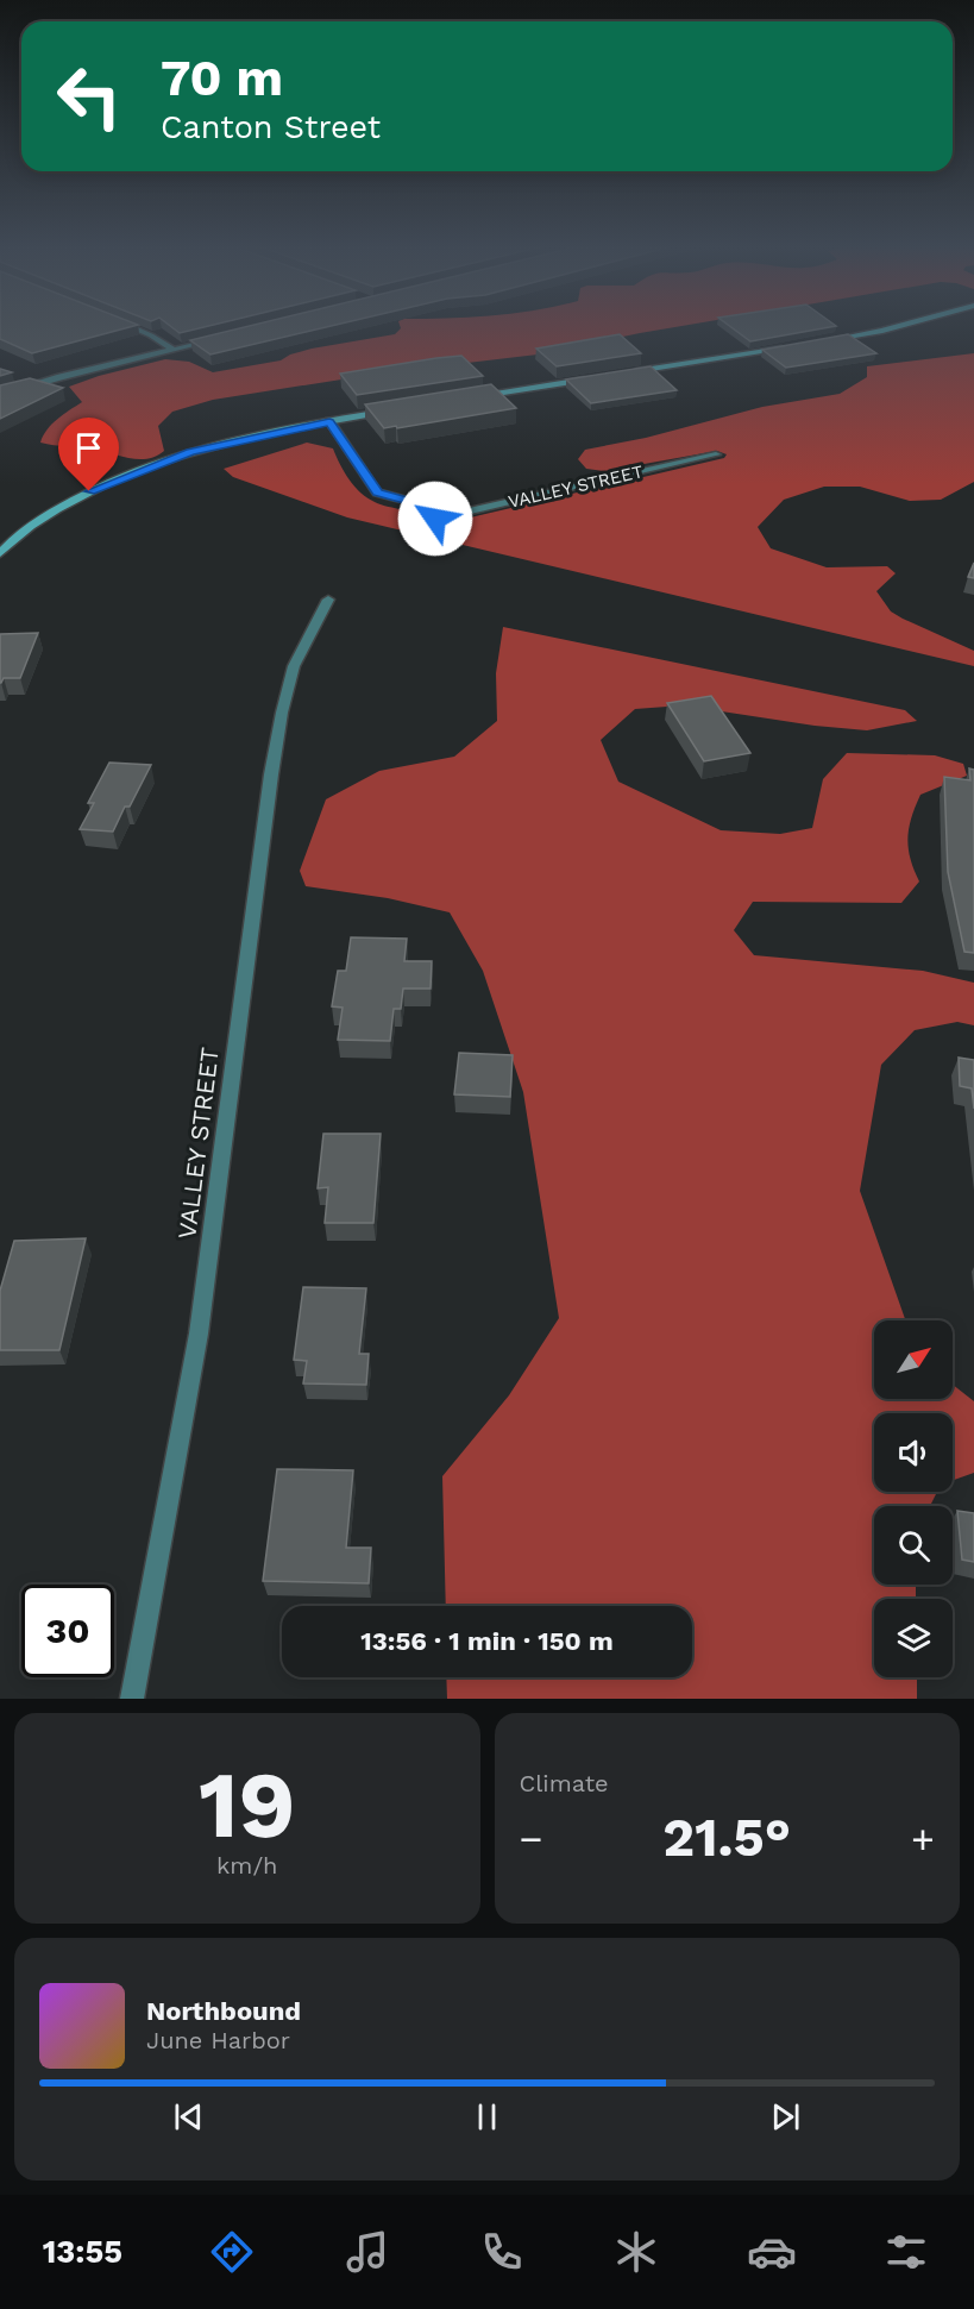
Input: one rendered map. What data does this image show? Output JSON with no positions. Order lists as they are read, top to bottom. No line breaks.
{"streets":{"street":["VALLEY STREET"]},"north":"top right","page":{"turn":["70 m","Canton Street"],"limit":"30","trip":"13:56 · 1 min · 150 m","tile":[["19","km/h"],"Climate"],"heat":["−","21.5°","+"],"song":["Northbound","June Harbor"],"tabs":"13:55"}}
